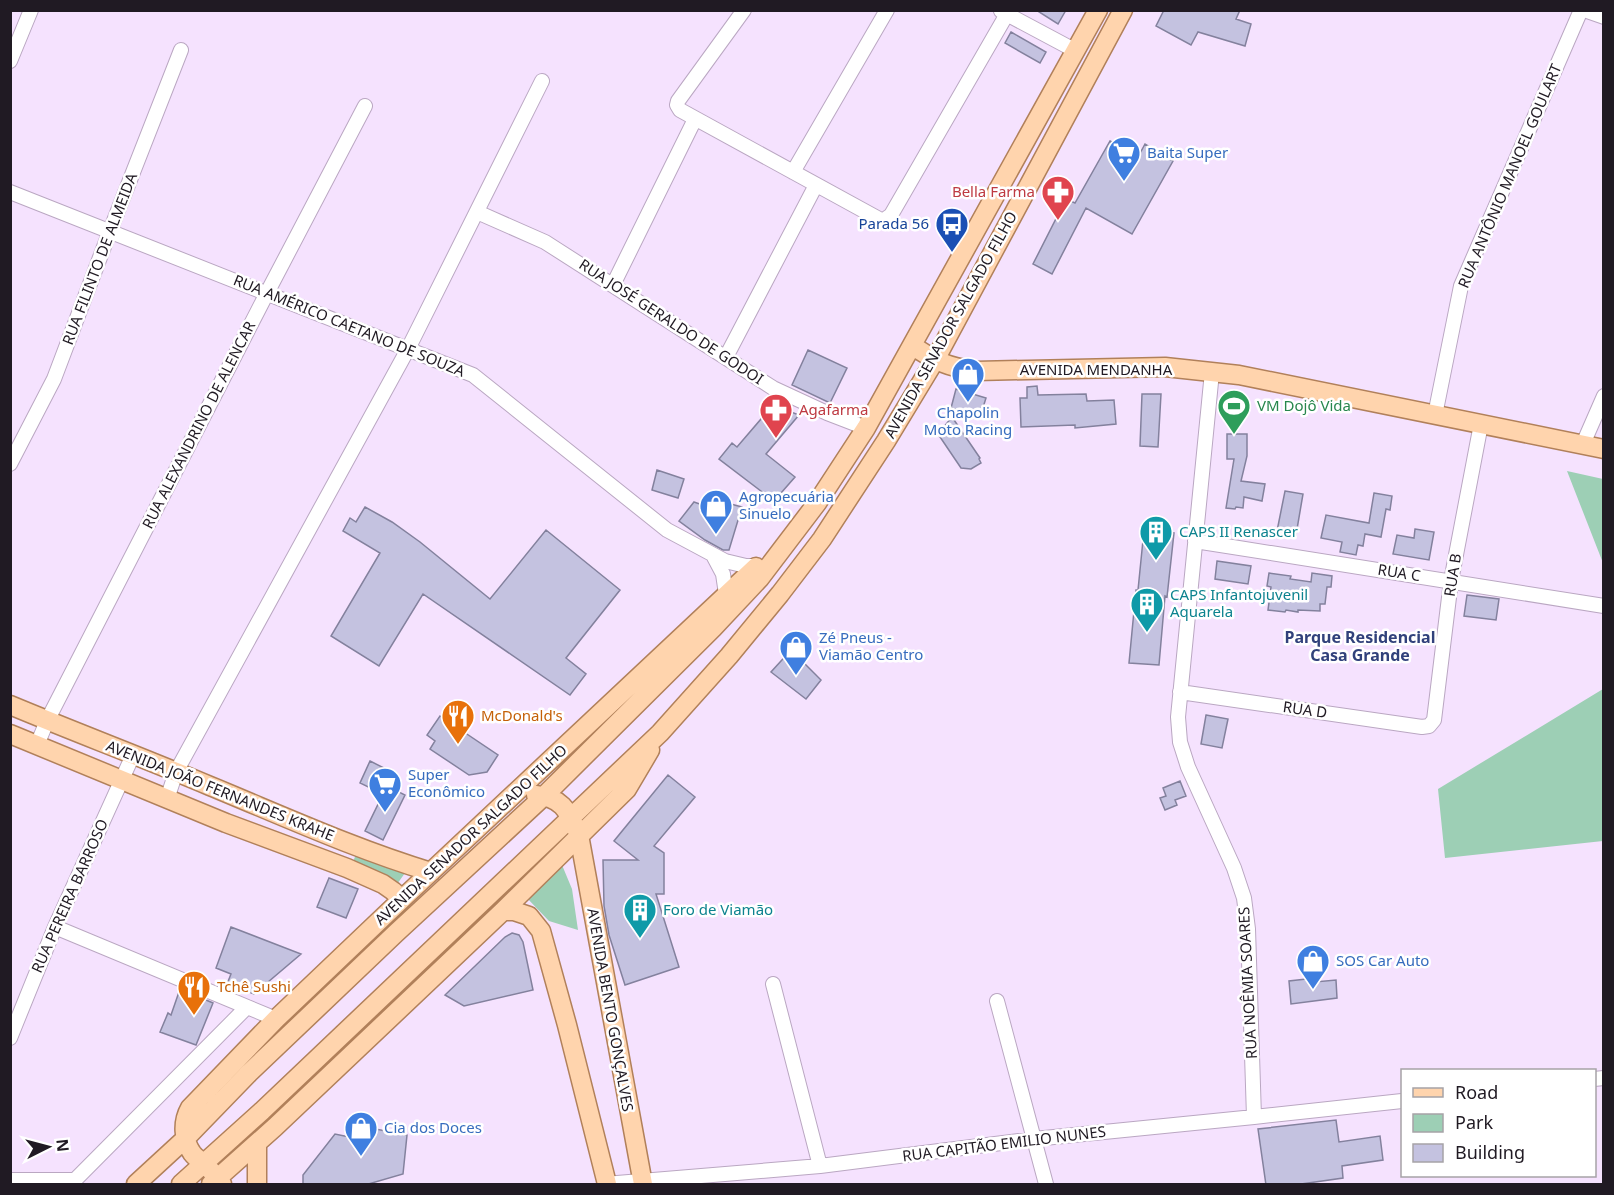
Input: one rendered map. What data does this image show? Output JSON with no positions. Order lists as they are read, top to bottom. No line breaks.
{"streets":{"main road":["AVENIDA SENADOR SALGADO FILHO","AVENIDA MENDANHA","AVENIDA JOÃO FERNANDES KRAHE","AVENIDA BENTO GONÇALVES"],"street":["RUA ANTÔNIO MANOEL GOULART","RUA FILINTO DE ALMEIDA","RUA JOSÉ GERALDO DE GODOI","RUA AMÉRICO CAETANO DE SOUZA","RUA ALEXANDRINO DE ALENCAR","RUA C","RUA B","RUA D","RUA PEREIRA BARROSO","RUA NOÊMIA SOARES","RUA CAPITÃO EMILIO NUNES"]},"crossings":[["RUA ANTÔNIO MANOEL GOULART","AVENIDA MENDANHA"],["RUA FILINTO DE ALMEIDA","RUA AMÉRICO CAETANO DE SOUZA"],["RUA JOSÉ GERALDO DE GODOI","AVENIDA SENADOR SALGADO FILHO"],["AVENIDA SENADOR SALGADO FILHO","RUA AMÉRICO CAETANO DE SOUZA"],["AVENIDA SENADOR SALGADO FILHO","AVENIDA MENDANHA"],["AVENIDA SENADOR SALGADO FILHO","AVENIDA JOÃO FERNANDES KRAHE"],["AVENIDA SENADOR SALGADO FILHO","AVENIDA BENTO GONÇALVES"],["RUA AMÉRICO CAETANO DE SOUZA","RUA ALEXANDRINO DE ALENCAR"],["AVENIDA MENDANHA","RUA B"],["AVENIDA MENDANHA","RUA NOÊMIA SOARES"],["RUA ALEXANDRINO DE ALENCAR","AVENIDA JOÃO FERNANDES KRAHE"],["RUA C","RUA B"],["RUA C","RUA NOÊMIA SOARES"],["RUA B","RUA D"],["RUA D","RUA NOÊMIA SOARES"],["AVENIDA JOÃO FERNANDES KRAHE","RUA PEREIRA BARROSO"],["RUA NOÊMIA SOARES","RUA CAPITÃO EMILIO NUNES"],["AVENIDA BENTO GONÇALVES","RUA CAPITÃO EMILIO NUNES"]],"districts":["Parque Residencial Casa Grande"],"places":{"supermarket":["Baita Super","Super Econômico"],"pharmacy":["Bella Farma","Agafarma"],"bus stop":["Parada 56"],"shop":["Chapolin Moto Racing","Agropecuária Sinuelo","Zé Pneus - Viamão Centro","SOS Car Auto","Cia dos Doces"],"sports":["VM Dojô Vida"],"building":["CAPS II Renascer","CAPS Infantojuvenil Aquarela","Foro de Viamão"],"restaurant":["McDonald's","Tchê Sushi"]},"legend":["Road","Park","Building"],"north":"right"}
